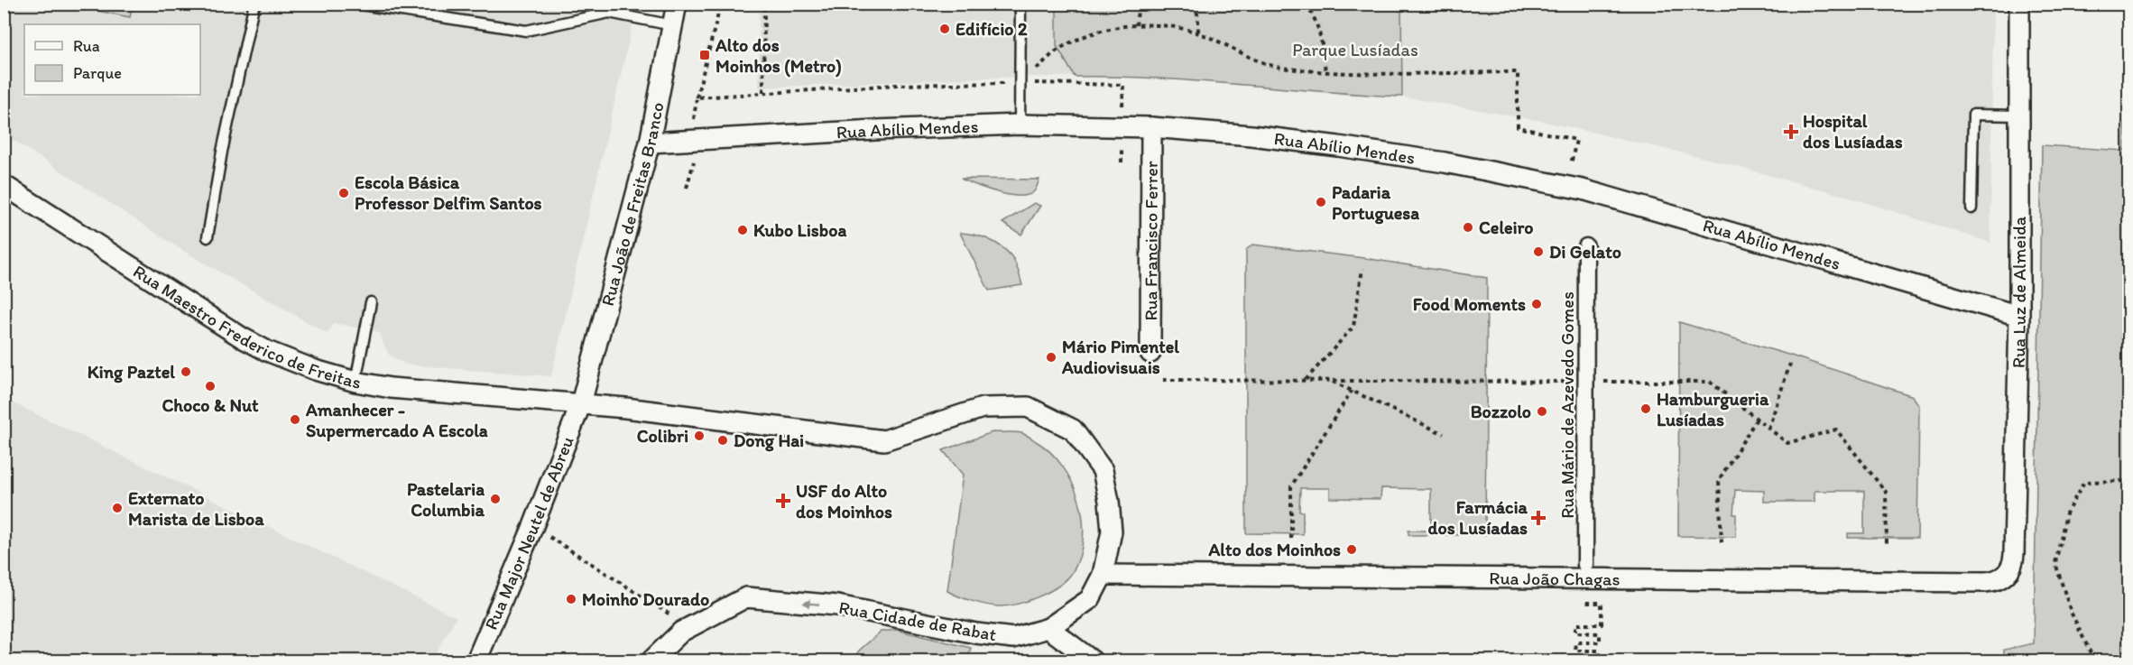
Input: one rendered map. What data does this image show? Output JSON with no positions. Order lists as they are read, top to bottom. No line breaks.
{"streets":{"street":["Rua Abílio Mendes","Rua João de Freitas Branco","Rua Francisco Ferrer","Rua Luz de Almeida","Rua Maestro Frederico de Freitas","Rua Mário de Azevedo Gomes","Rua Major Neutel de Abreu","Rua João Chagas","Rua Cidade de Rabat"]},"crossings":[["Rua Abílio Mendes","Rua João de Freitas Branco"],["Rua Abílio Mendes","Rua Francisco Ferrer"],["Rua Abílio Mendes","Rua Luz de Almeida"],["Rua João de Freitas Branco","Rua Maestro Frederico de Freitas"],["Rua João de Freitas Branco","Rua Major Neutel de Abreu"],["Rua João de Freitas Branco","Rua Cidade de Rabat"],["Rua Luz de Almeida","Rua João Chagas"],["Rua Maestro Frederico de Freitas","Rua Major Neutel de Abreu"],["Rua Maestro Frederico de Freitas","Rua Cidade de Rabat"],["Rua Major Neutel de Abreu","Rua Cidade de Rabat"],["Rua João Chagas","Rua Cidade de Rabat"]],"parks":["Parque Lusíadas"],"places":{"other":["Edifício 2","Escola Básica Professor Delfim Santos","Padaria Portuguesa","Celeiro","Kubo Lisboa","Di Gelato","Food Moments","Mário Pimentel Audiovisuais","King Paztel","Choco & Nut","Hamburgueria Lusíadas","Bozzolo","Amanhecer - Supermercado A Escola","Colibri","Dong Hai","Pastelaria Columbia","Externato Marista de Lisboa","Alto dos Moinhos","Moinho Dourado"],"transit":["Alto dos Moinhos (Metro)"],"health":["Hospital dos Lusíadas","USF do Alto dos Moinhos","Farmácia dos Lusíadas"]},"legend":["Rua","Parque"]}
